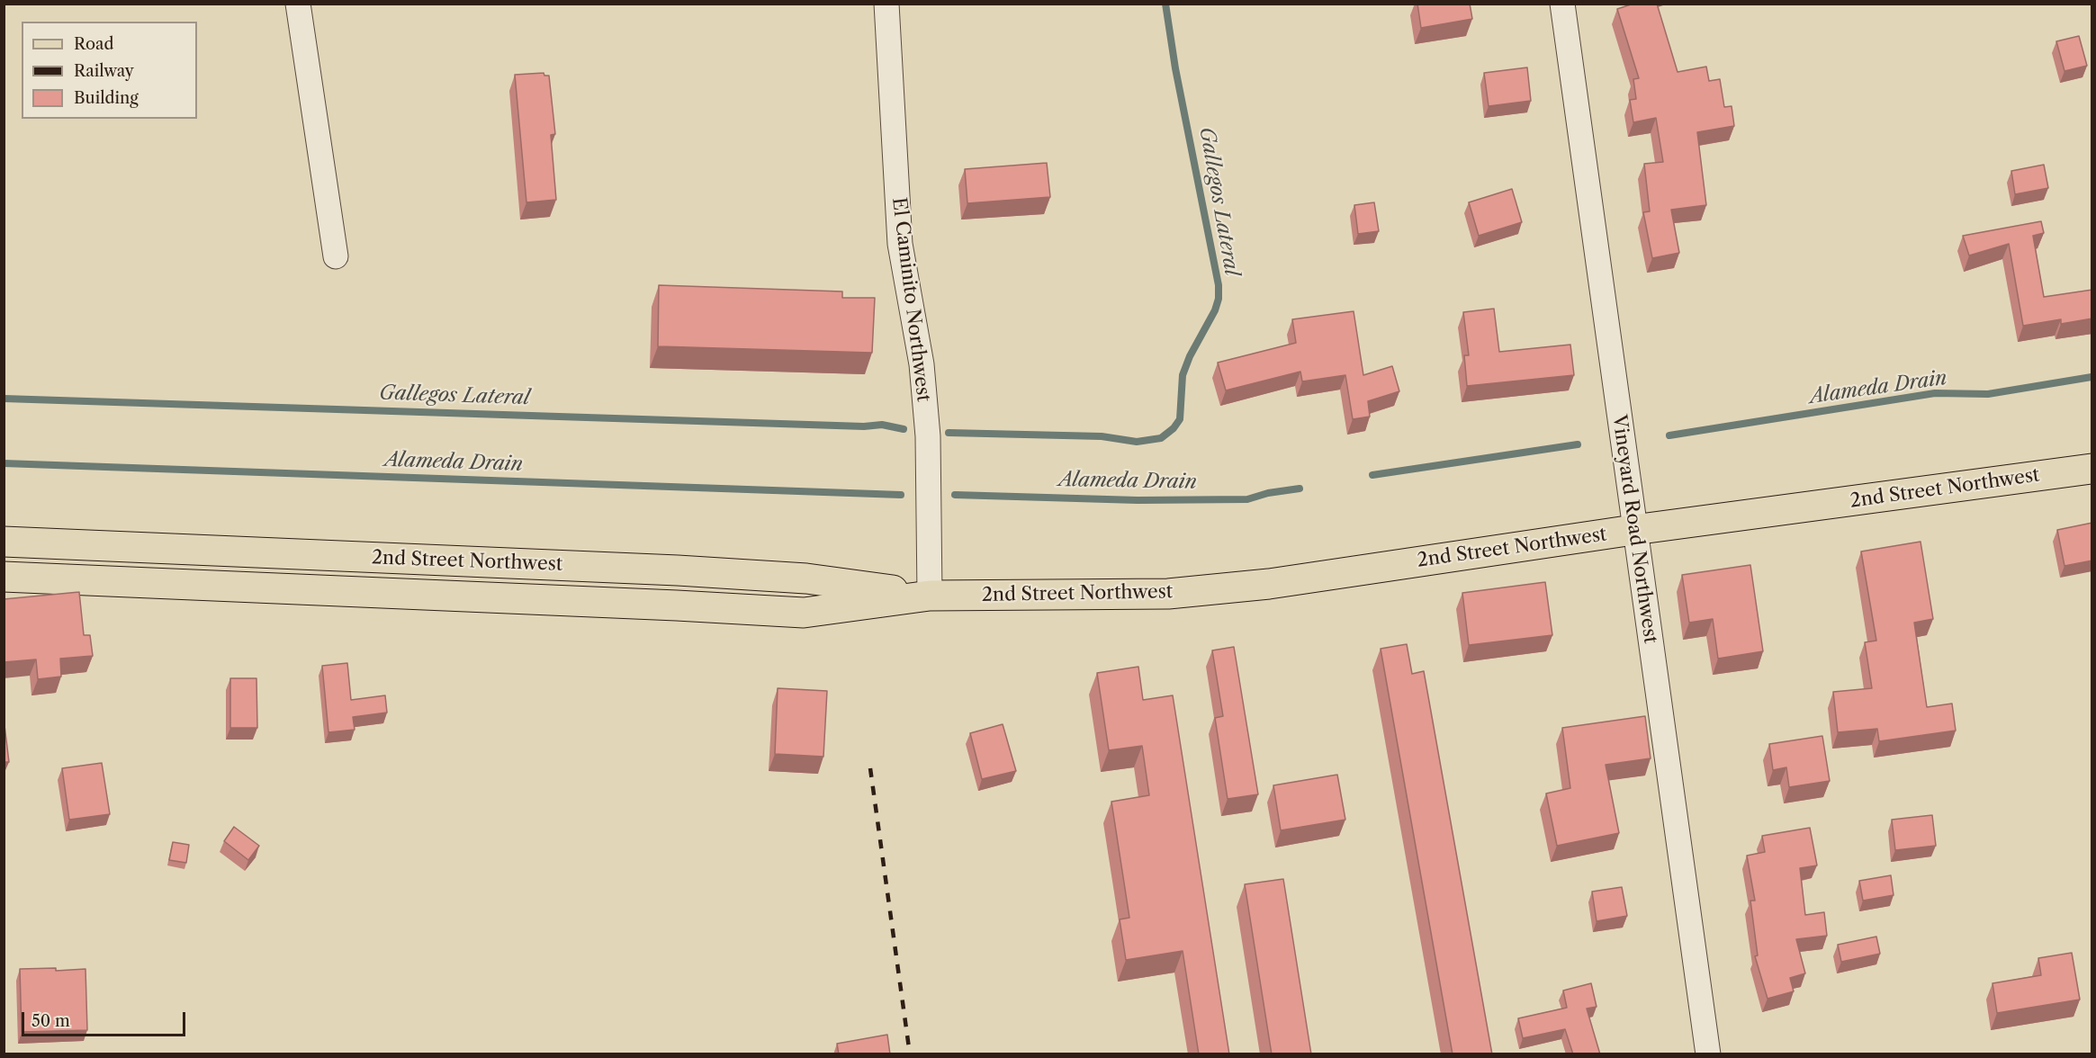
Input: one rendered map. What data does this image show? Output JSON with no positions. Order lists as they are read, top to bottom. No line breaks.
{"streets":{"main road":["2nd Street Northwest"],"street":["El Caminito Northwest","Vineyard Road Northwest"]},"crossings":[["El Caminito Northwest","2nd Street Northwest"],["2nd Street Northwest","Vineyard Road Northwest"]],"water":["Gallegos Lateral","Alameda Drain"],"legend":["Road","Railway","Building"],"scale_bar":"50 m"}
